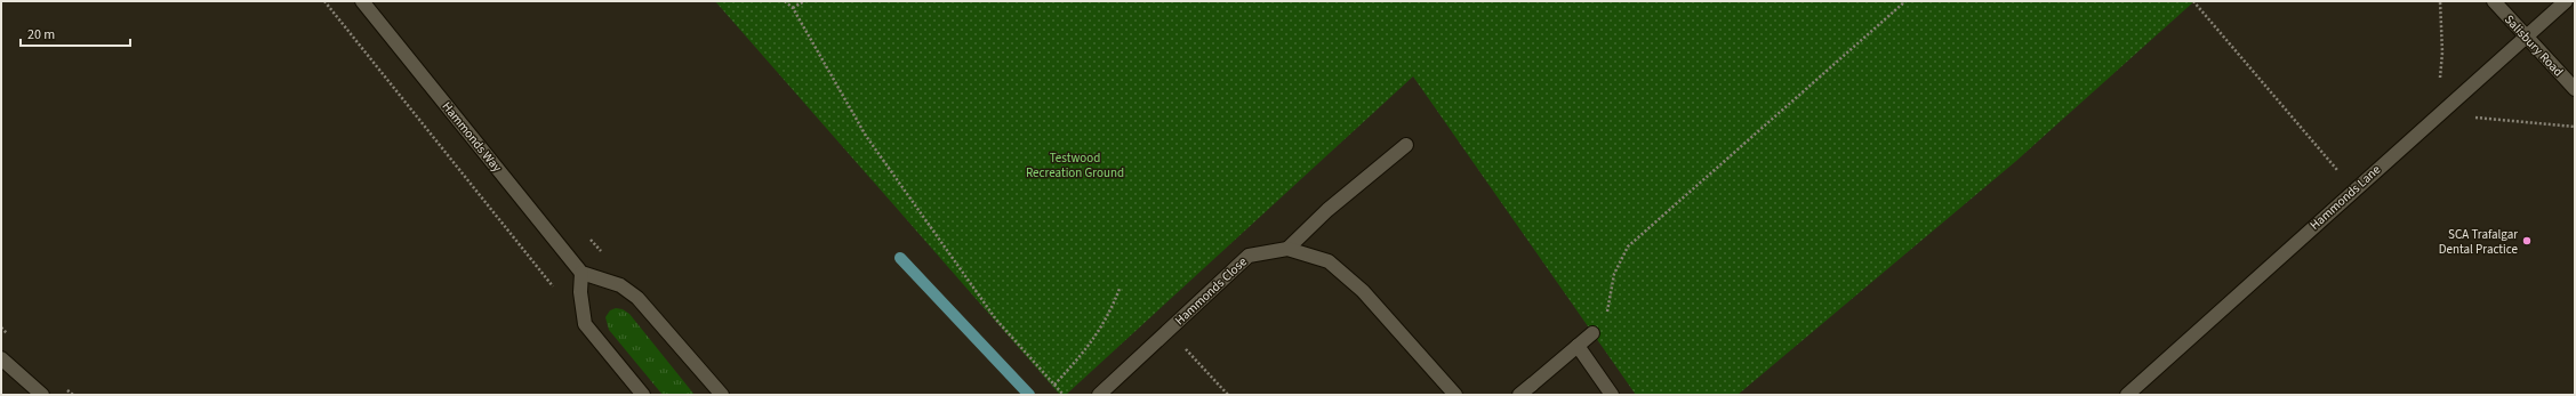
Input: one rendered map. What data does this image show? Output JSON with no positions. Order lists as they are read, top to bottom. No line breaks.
{"streets":{"street":["Salisbury Road","Hammonds Way","Hammonds Lane","Hammonds Close"]},"crossings":[["Salisbury Road","Hammonds Lane"]],"parks":["Testwood Recreation Ground"],"places":["SCA Trafalgar Dental Practice"],"scale_bar":"20 m"}
